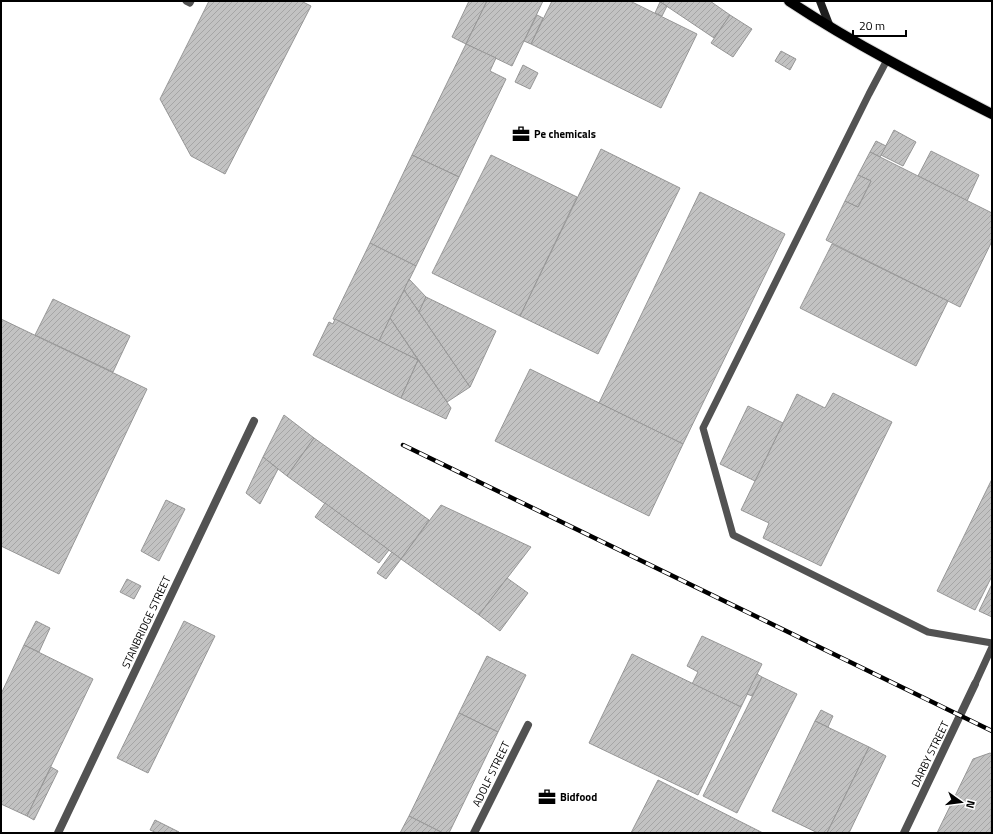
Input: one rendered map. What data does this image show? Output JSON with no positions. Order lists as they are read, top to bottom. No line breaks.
{"streets":{"street":["STANBRIDGE STREET","DARBY STREET","ADOLF STREET"]},"places":{"office":["Pe chemicals","Bidfood"]},"scale_bar":"20 m","north":"right"}
